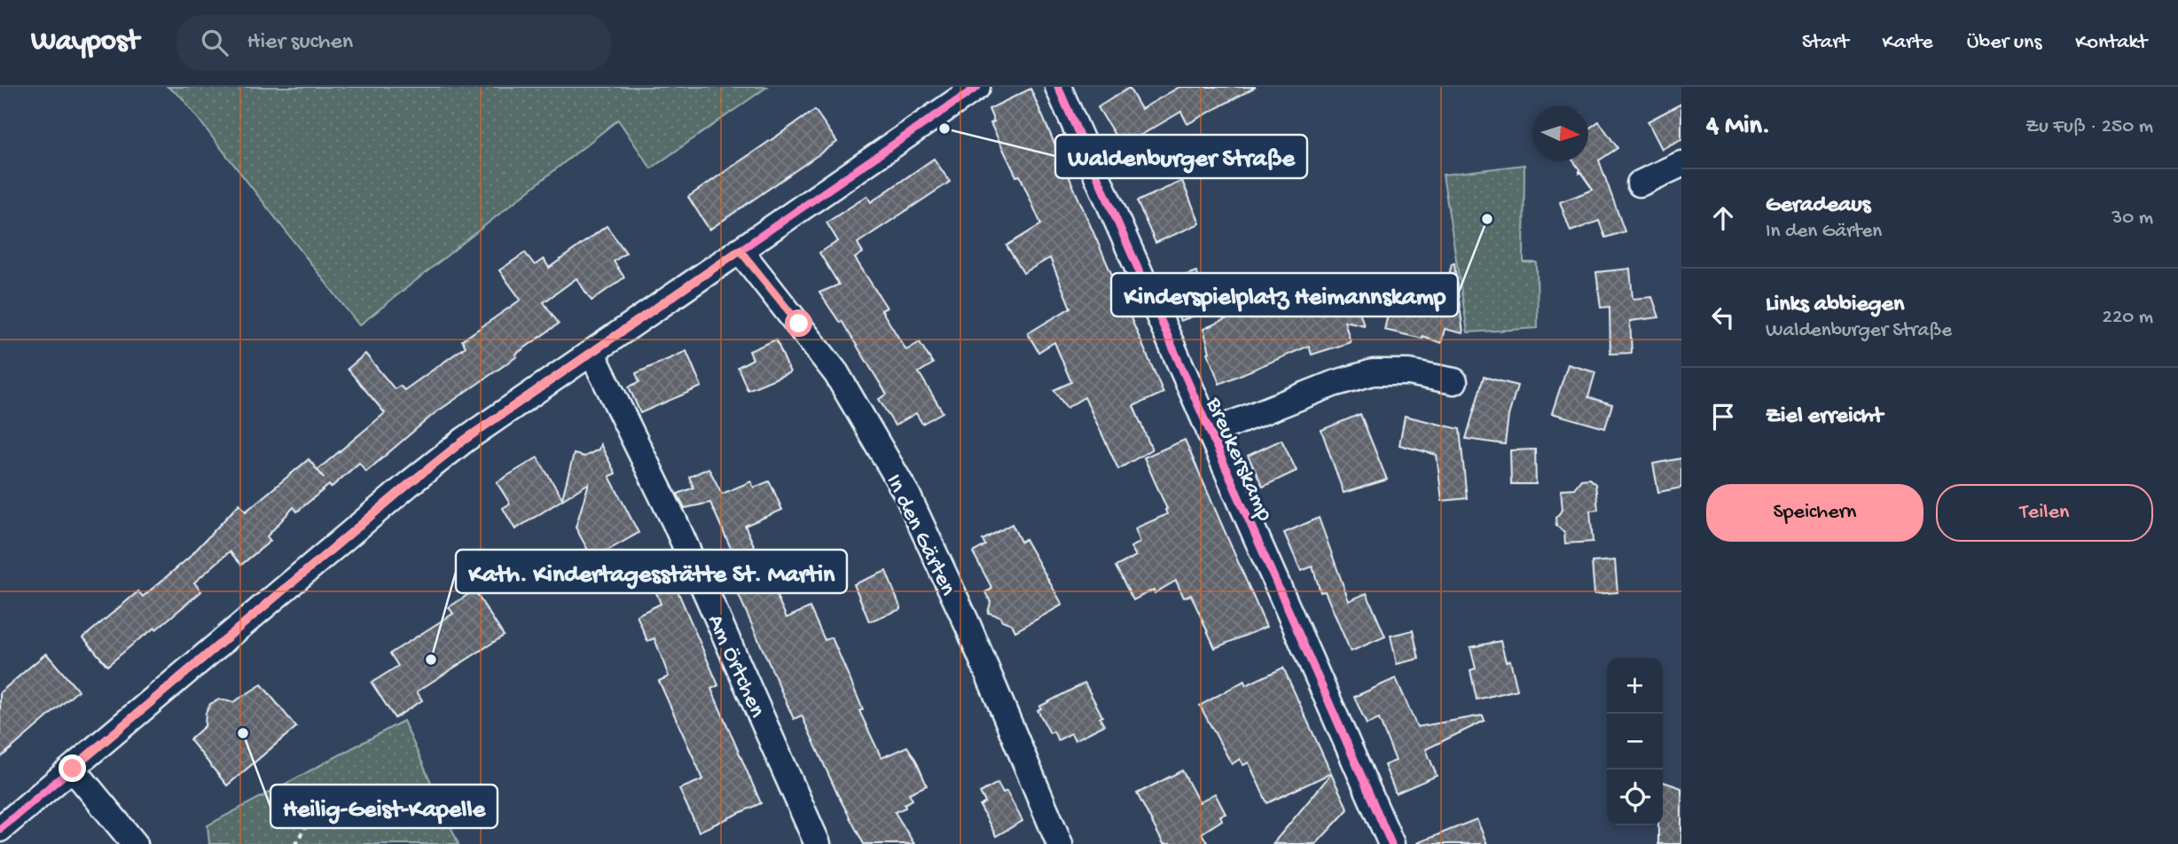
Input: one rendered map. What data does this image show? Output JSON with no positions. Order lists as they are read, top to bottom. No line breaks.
{"streets":{"street":["Breukerskamp","In den Gärten","Am Örtchen"]},"places":["Waldenburger Straße","Kinderspielplatz Heimannskamp","Kath. Kindertagesstätte St. Martin","Heilig-Geist-Kapelle"],"north":"right","page":{"header":"Waypost","search":"Hier suchen","nav":["Start","Karte","Über uns","Kontakt"],"heading":["4 Min.","Zu Fuß · 250 m"],"list":[["Geradeaus","In den Gärten","30 m"],["Links abbiegen","Waldenburger Straße","220 m"],"Ziel erreicht"],"buttons":["Speichern","Teilen"],"map_buttons":["+","−"]}}
